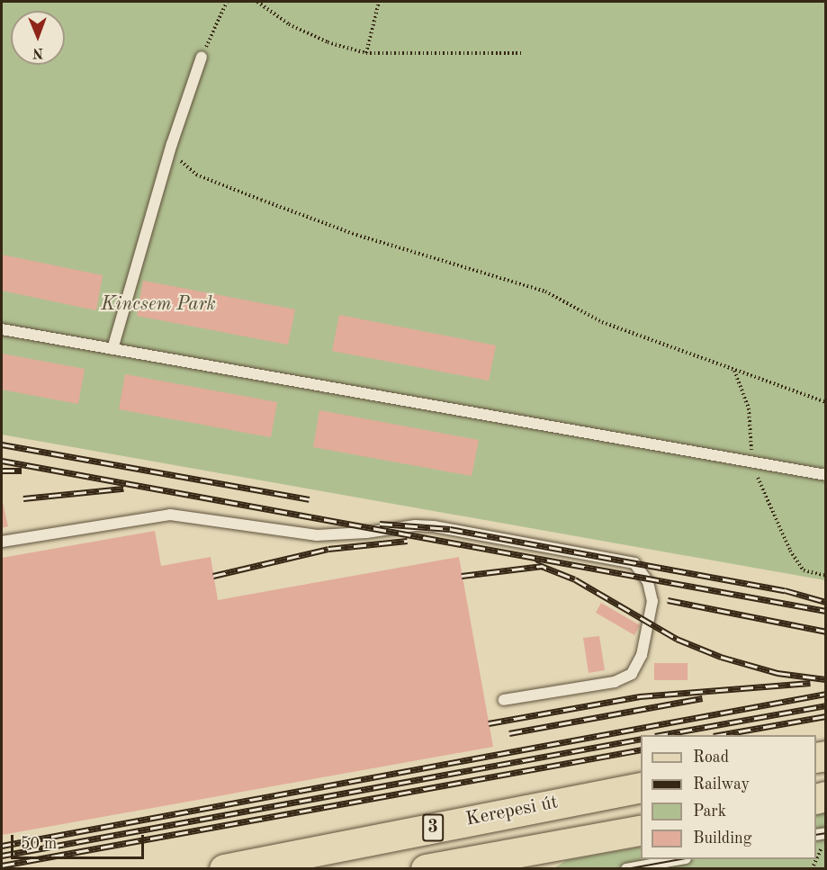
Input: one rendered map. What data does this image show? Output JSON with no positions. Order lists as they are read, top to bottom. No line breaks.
{"streets":{"main road":["Kerepesi út","3"]},"parks":["Kincsem Park"],"legend":["Road","Railway","Park","Building"],"scale_bar":"50 m","north":"bottom"}
